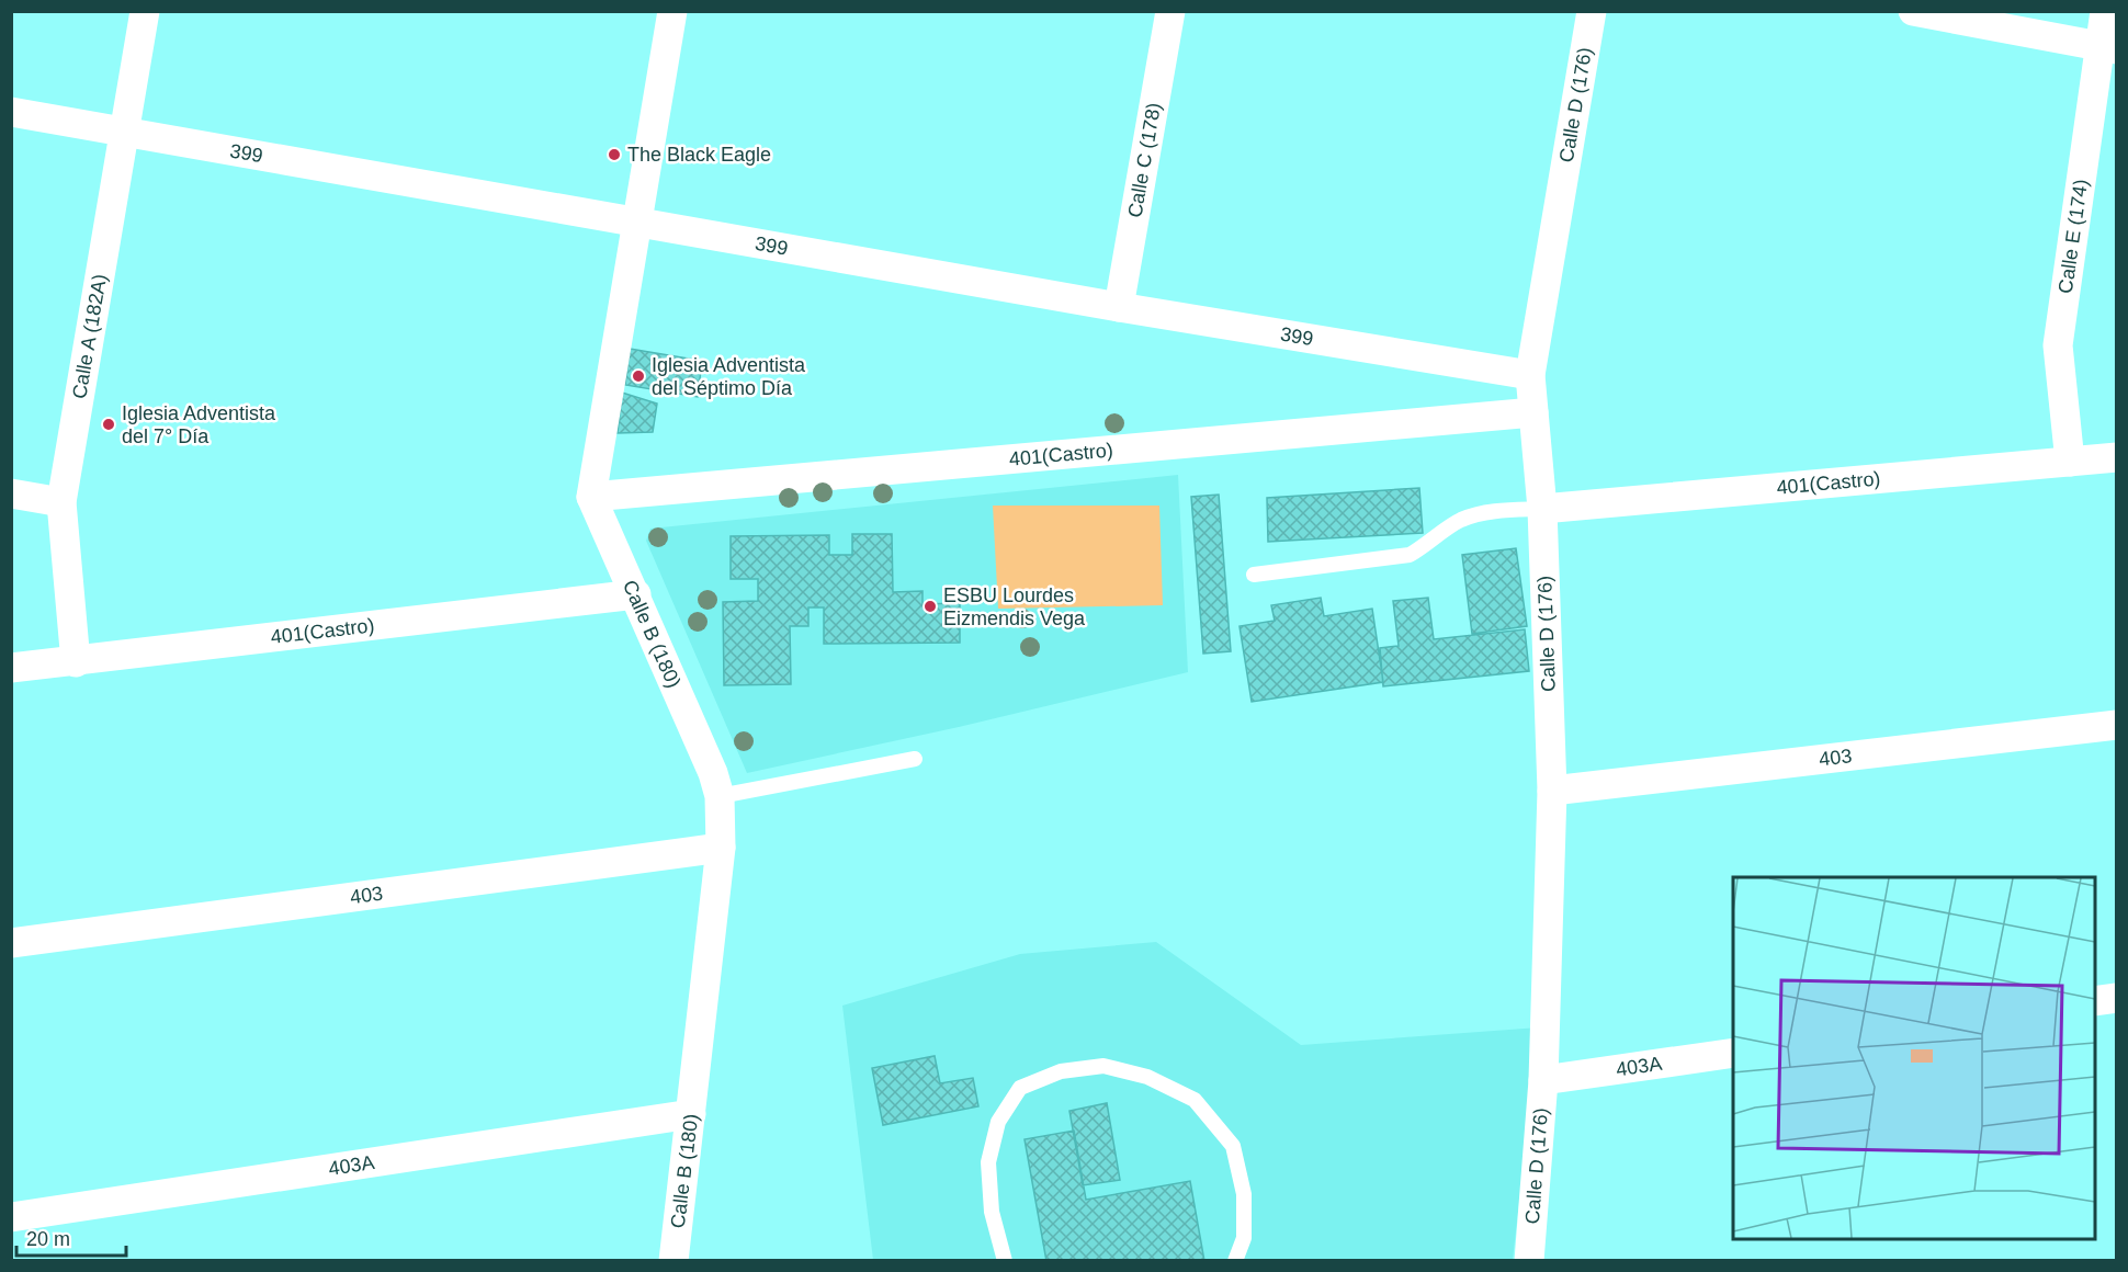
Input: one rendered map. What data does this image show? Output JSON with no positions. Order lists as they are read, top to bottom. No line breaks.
{"streets":{"street":["Calle D (176)","399","Calle C (178)","Calle E (174)","Calle A (182A)","401(Castro)","Calle B (180)","403","403A"]},"crossings":[["Calle D (176)","399"],["Calle D (176)","401(Castro)"],["Calle D (176)","403"],["Calle D (176)","403A"],["399","Calle C (178)"],["399","Calle A (182A)"],["Calle E (174)","401(Castro)"],["Calle A (182A)","401(Castro)"],["401(Castro)","Calle B (180)"],["Calle B (180)","403"],["Calle B (180)","403A"]],"places":["The Black Eagle","Iglesia Adventista del Séptimo Día","Iglesia Adventista del 7° Día","ESBU Lourdes Eizmendis Vega"],"scale_bar":"20 m"}
